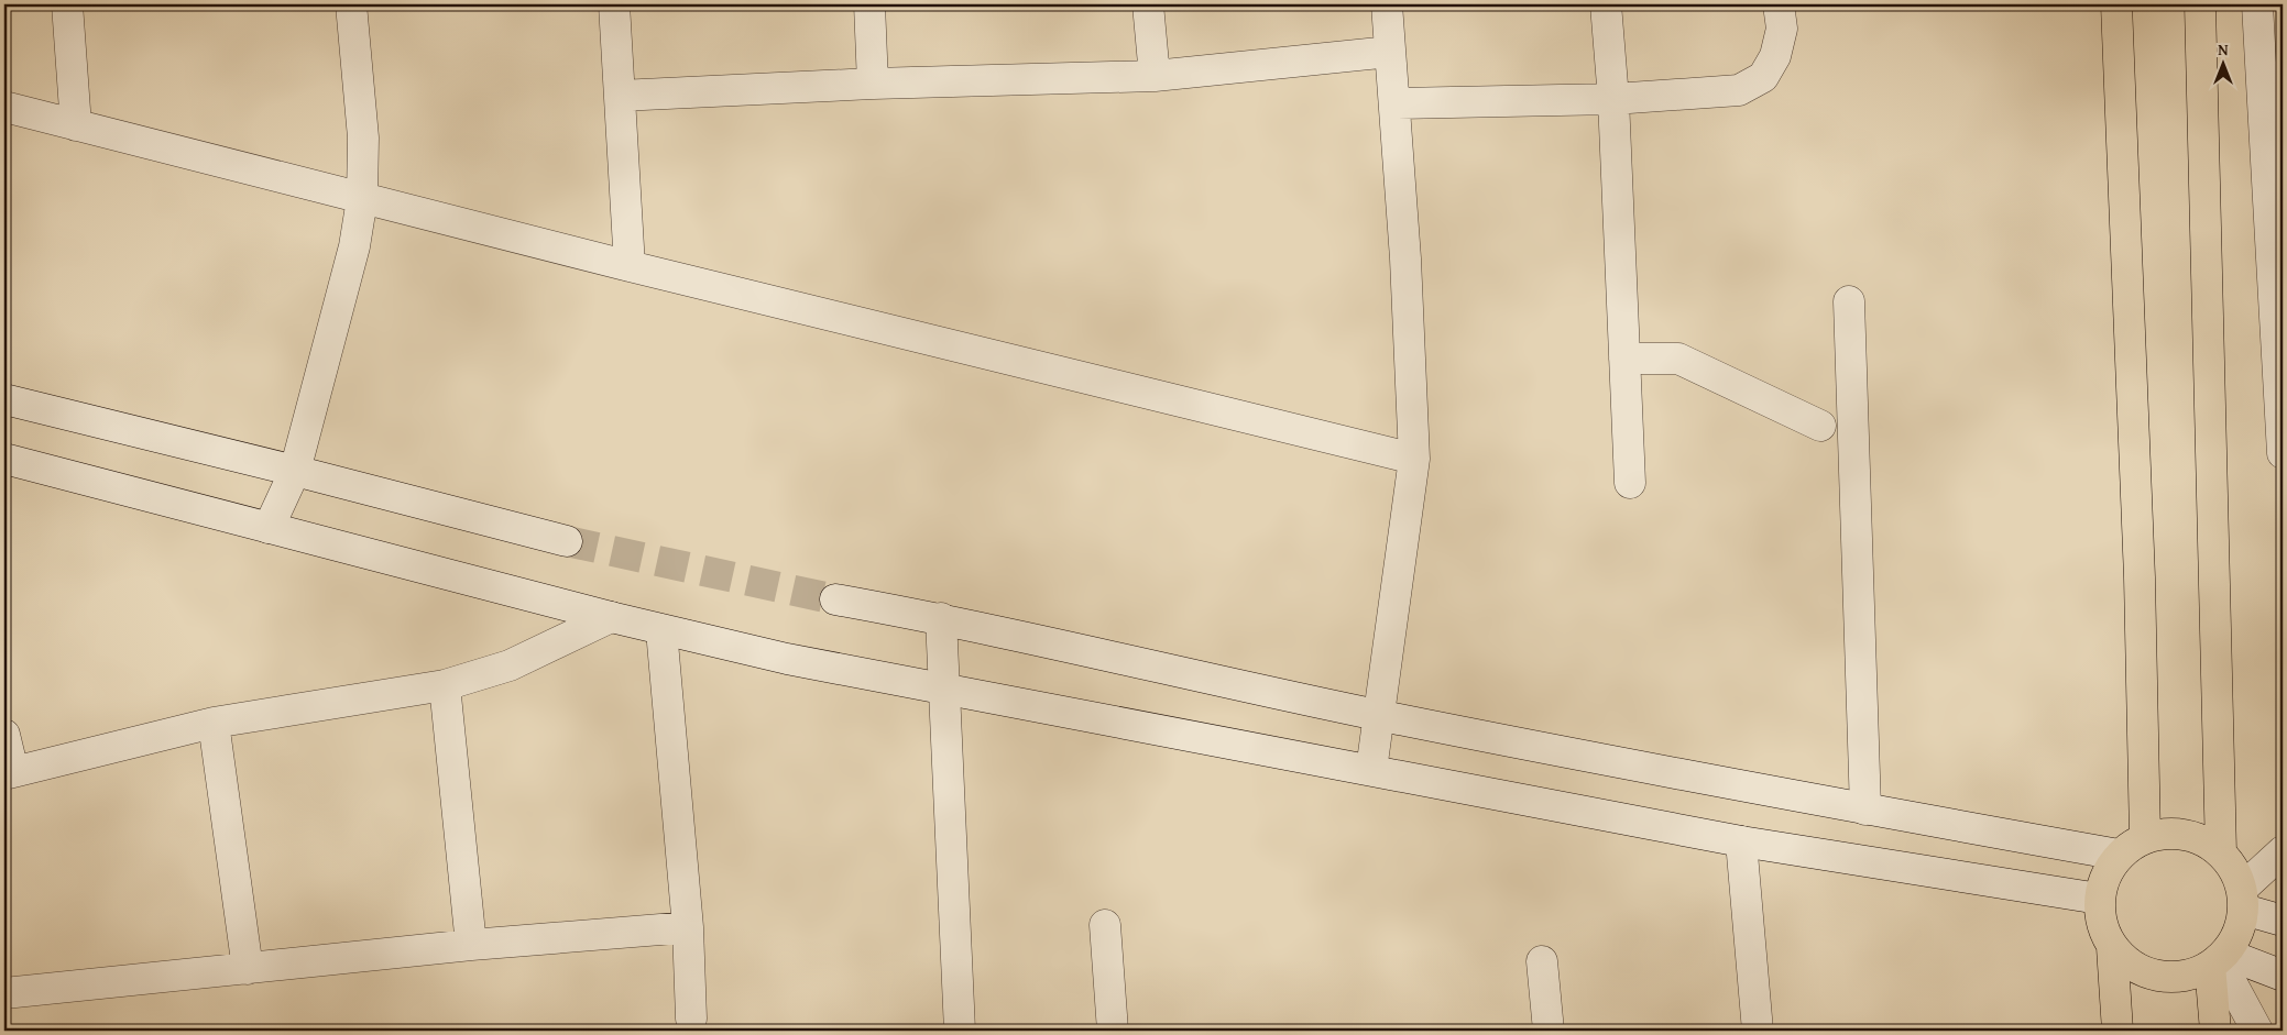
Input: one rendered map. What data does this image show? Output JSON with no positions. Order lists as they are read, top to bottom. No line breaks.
{"north":"top"}
